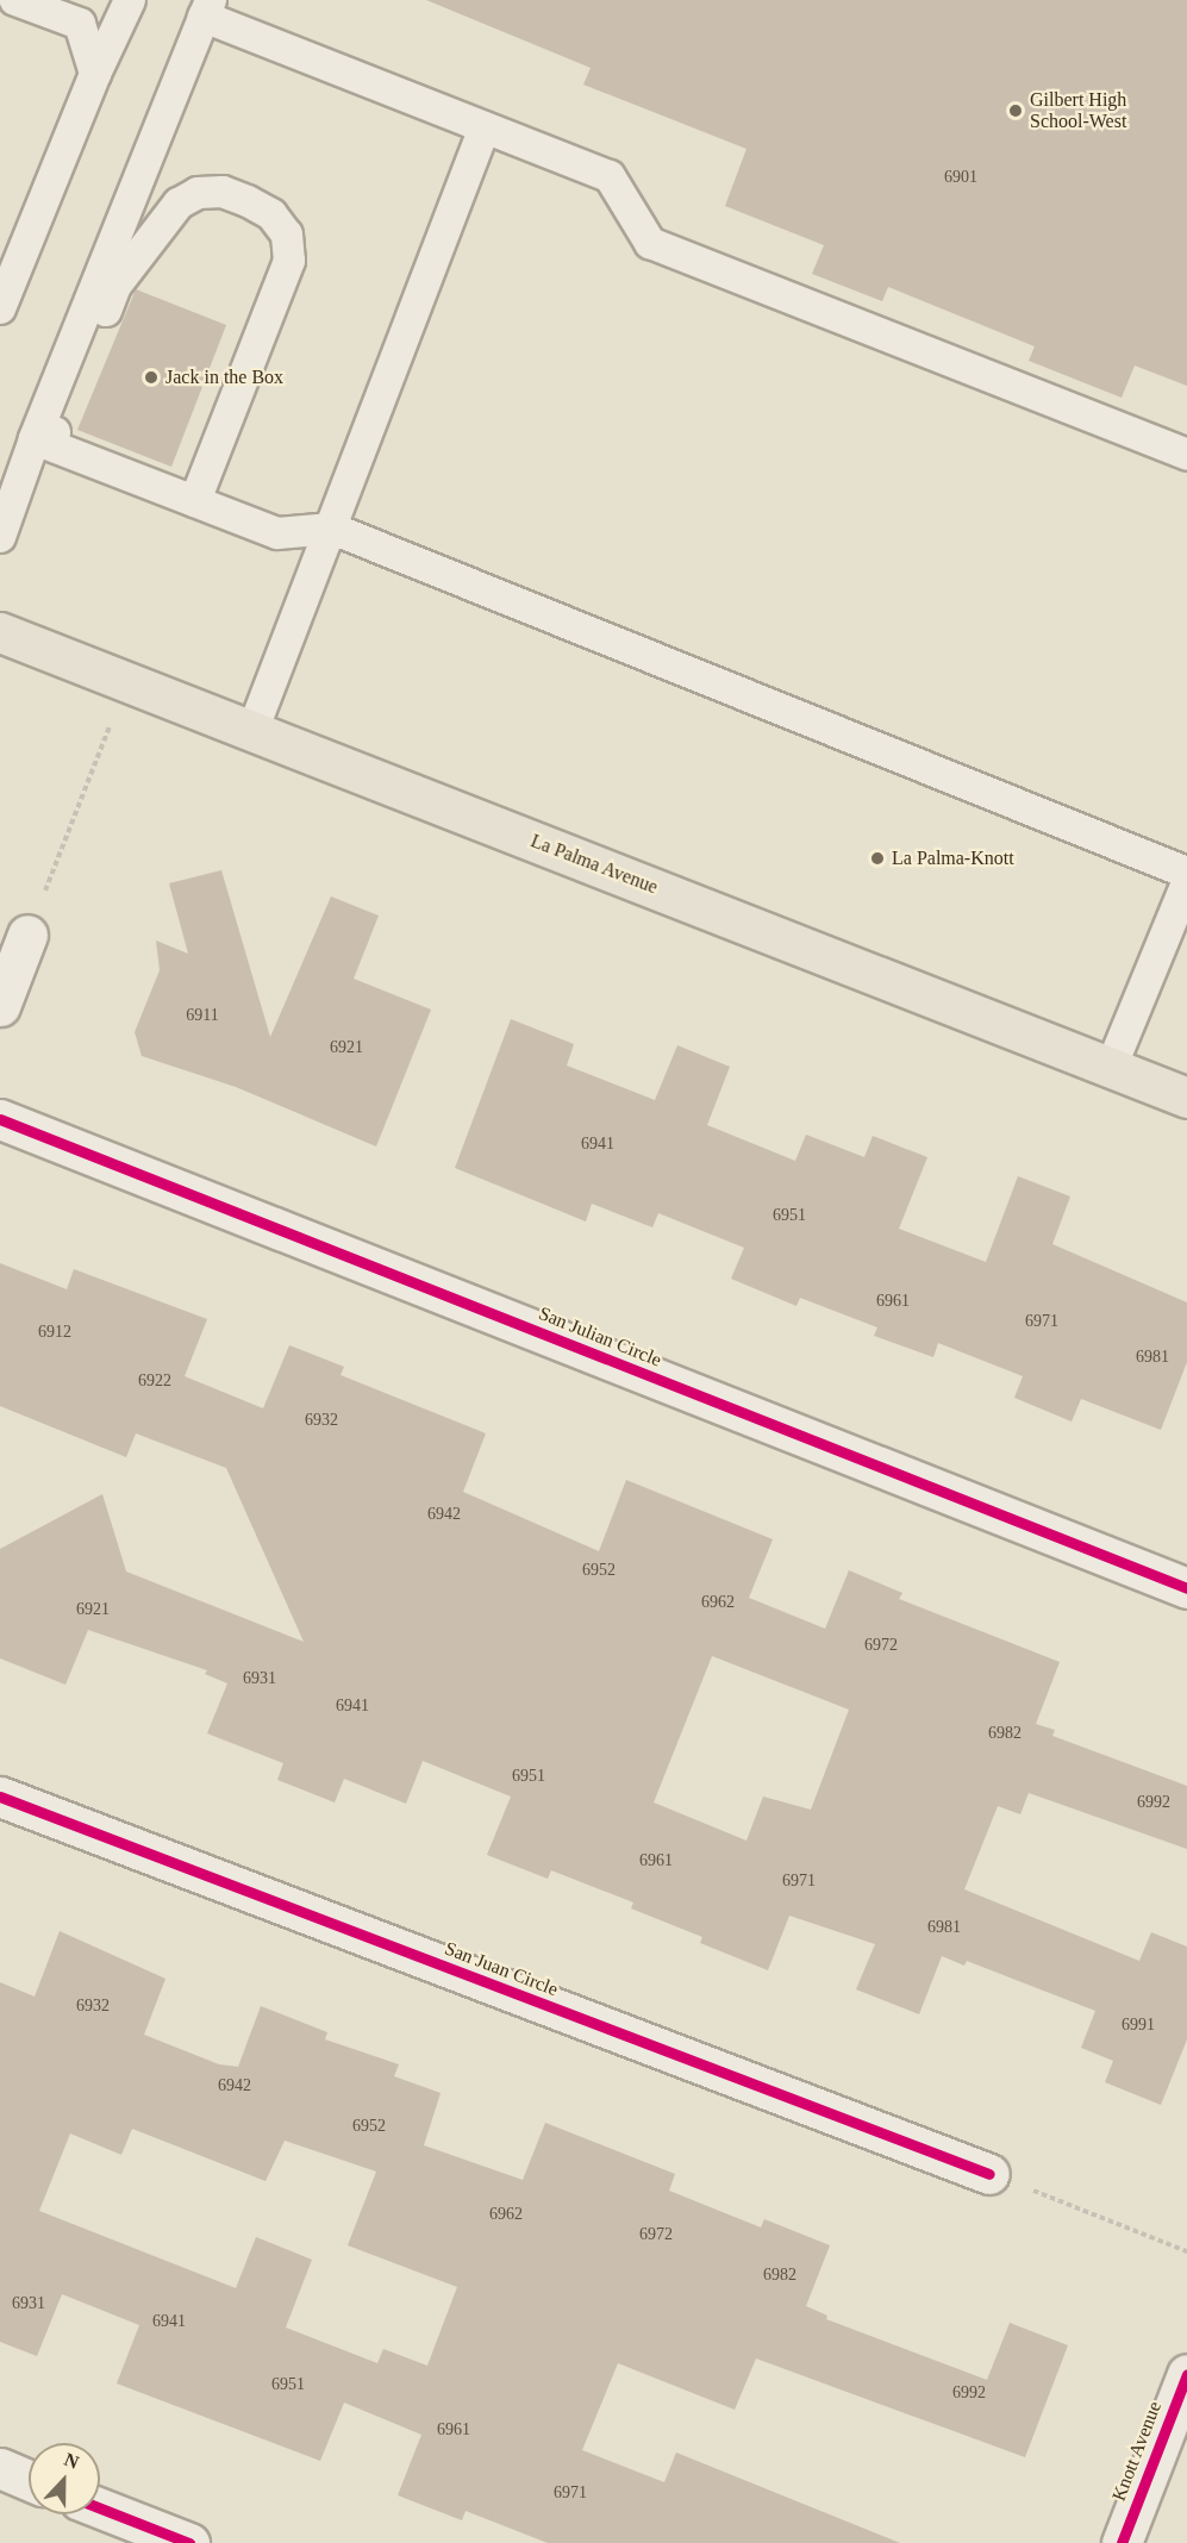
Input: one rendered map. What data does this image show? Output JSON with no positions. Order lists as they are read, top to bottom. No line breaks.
{"streets":{"main road":["La Palma Avenue"],"street":["San Julian Circle","San Juan Circle","Knott Avenue"]},"places":["Gilbert High School-West","Jack in the Box","La Palma-Knott"],"house_numbers":["6901","6911","6921","6941","6951","6961","6971","6912","6981","6922","6932","6942","6952","6962","6921","6972","6931","6941","6982","6951","6992","6961","6971","6981","6932","6991","6942","6952","6962","6972","6982","6931","6941","6951","6992","6961","6971"],"north":"top"}
